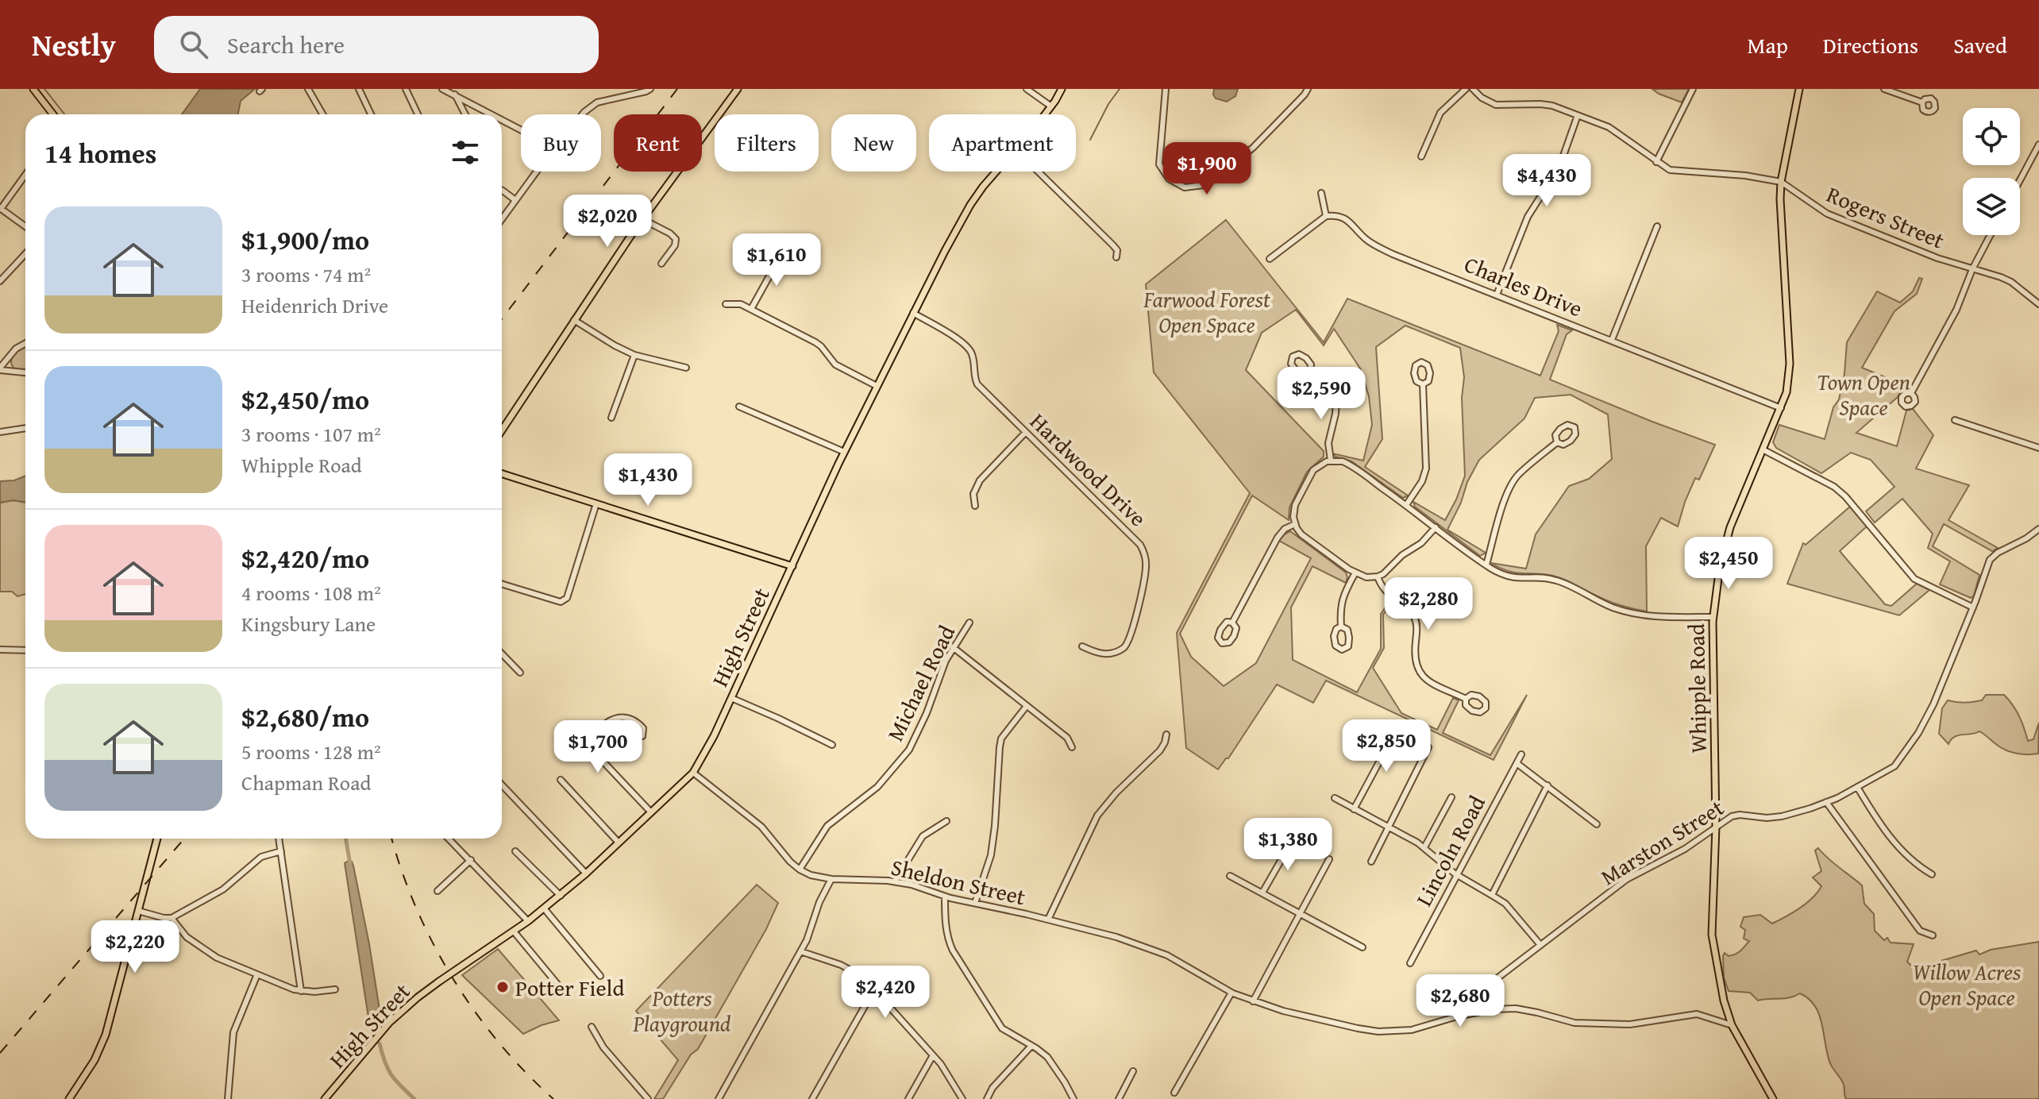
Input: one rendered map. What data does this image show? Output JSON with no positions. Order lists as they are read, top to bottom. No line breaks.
{"streets":{"main road":["High Street","Whipple Road"],"street":["Rogers Street","Charles Drive","Hardwood Drive","Michael Road","Marston Street","Lincoln Road","Sheldon Street"]},"crossings":[["Rogers Street","Whipple Road"],["Charles Drive","Whipple Road"],["Hardwood Drive","High Street"],["Michael Road","Sheldon Street"],["Whipple Road","Marston Street"],["Whipple Road","Sheldon Street"],["Marston Street","Sheldon Street"]],"parks":["Farwood Forest Open Space","Town Open Space","Willow Acres Open Space","Potters Playground"],"places":["Potter Field"],"page":{"header":"Nestly","search":"Search here","nav":["Map","Directions","Saved"],"chip":["Buy","Rent","Filters","New","Apartment"],"heading":"14 homes","price":["$1,900","$4,430","$2,020","$1,610","$2,590","$1,430","$2,450","$2,280","$2,850","$1,700","$1,380","$2,220","$2,420","$2,680"],"list":[{"name":"$1,900/mo","note":"3 rooms · 74 m² · Heidenrich Drive"},{"name":"$2,450/mo","note":"3 rooms · 107 m² · Whipple Road"},{"name":"$2,420/mo","note":"4 rooms · 108 m² · Kingsbury Lane"},{"name":"$2,680/mo","note":"5 rooms · 128 m² · Chapman Road"}]}}
